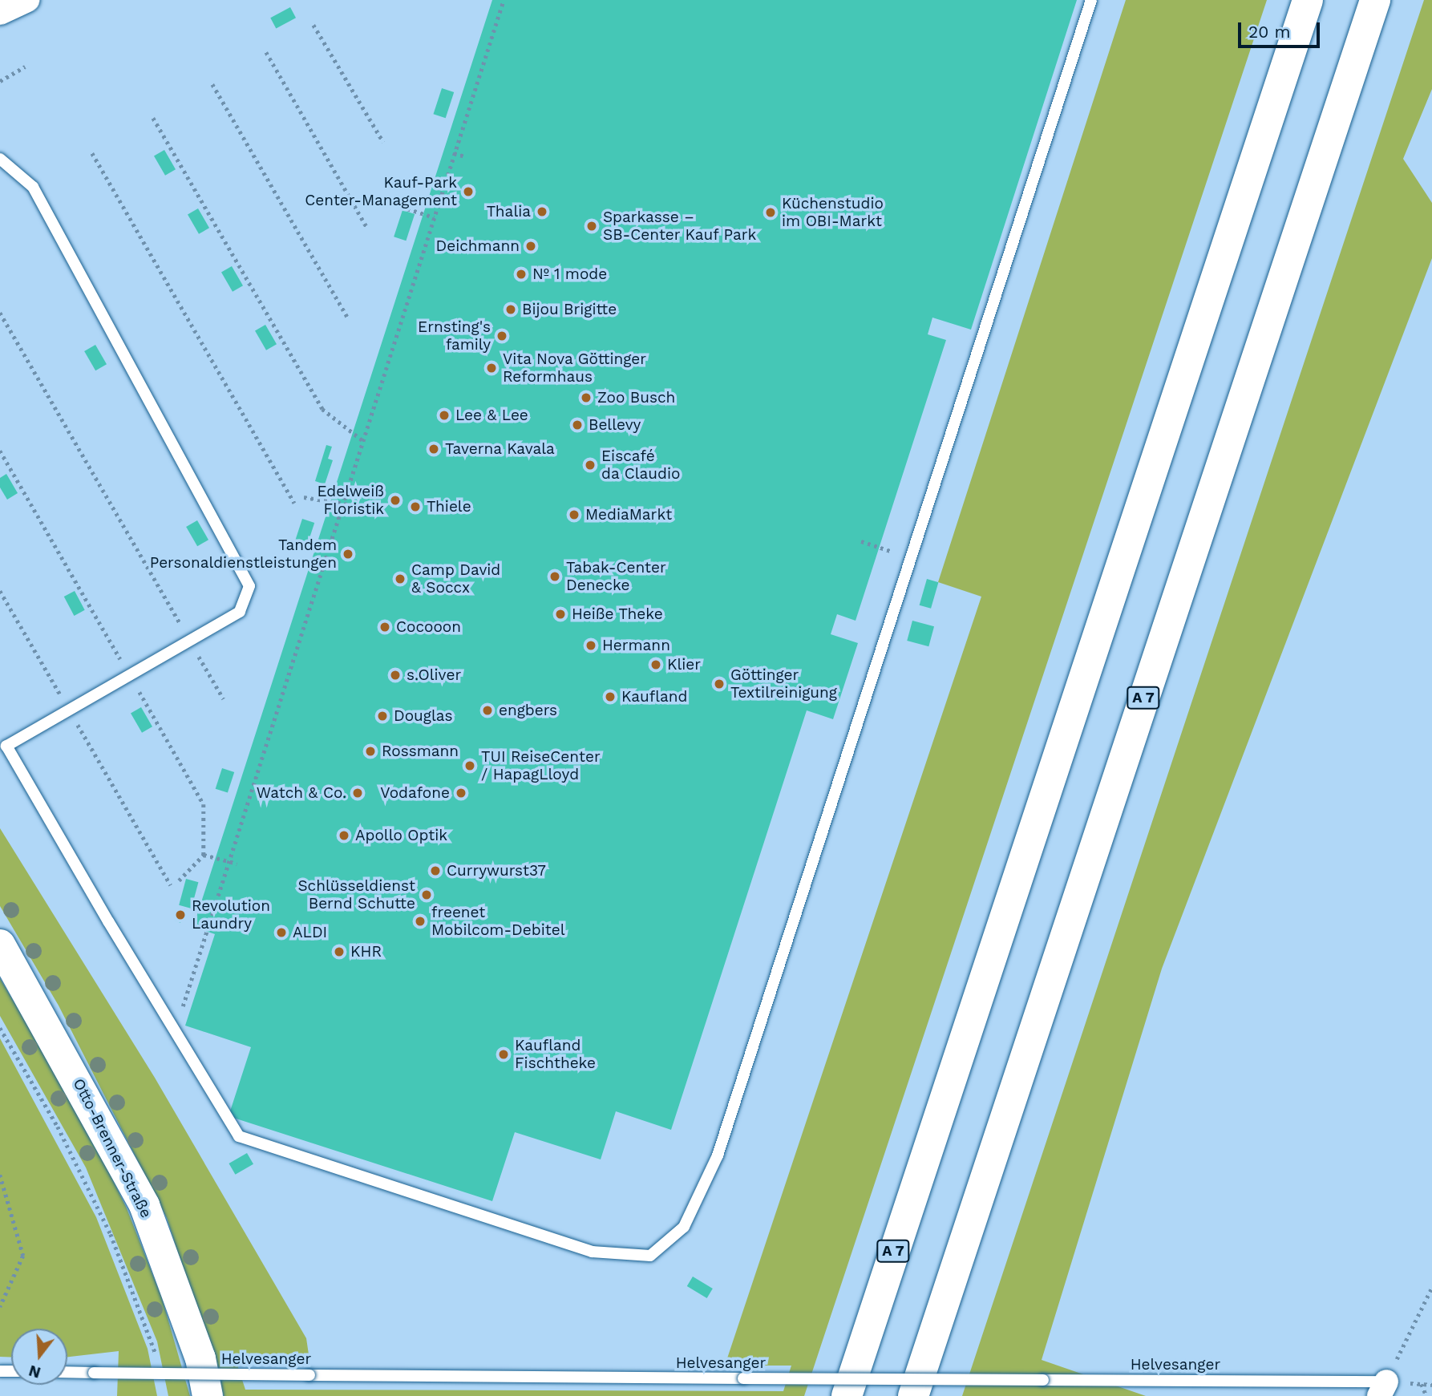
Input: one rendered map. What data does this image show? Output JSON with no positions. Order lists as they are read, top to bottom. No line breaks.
{"streets":{"main road":["A 7","Otto-Brenner-Straße"],"lane":["Helvesanger"]},"places":["Kauf-Park Center-Management","Thalia","Küchenstudio im OBI-Markt","Sparkasse – SB-Center Kauf Park","Deichmann","№ 1 mode","Bijou Brigitte","Ernsting's family","Vita Nova Göttinger Reformhaus","Zoo Busch","Lee & Lee","Bellevy","Taverna Kavala","Eiscafé da Claudio","Edelweiß Floristik","Thiele","MediaMarkt","Tandem Personaldienstleistungen","Tabak-Center Denecke","Camp David & Soccx","Heiße Theke","Cocooon","Hermann","Klier","s.Oliver","Göttinger Textilreinigung","Kaufland","engbers","Douglas","Rossmann","TUI ReiseCenter / HapagLloyd","Watch & Co.","Vodafone","Apollo Optik","Currywurst37","Schlüsseldienst Bernd Schutte","Revolution Laundry","freenet Mobilcom-Debitel","ALDI","KHR","Kaufland Fischtheke"],"scale_bar":"20 m","north":"bottom"}
